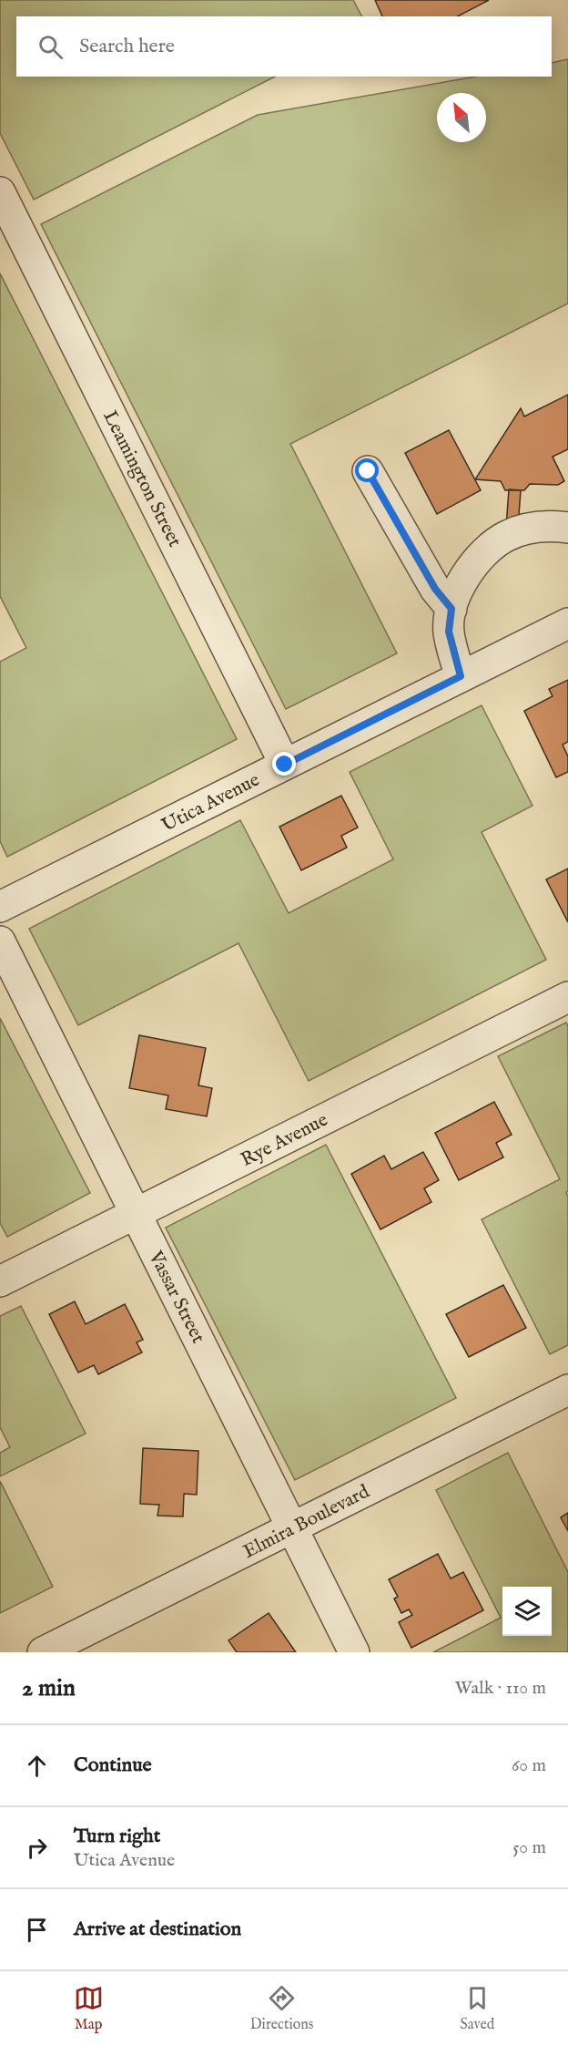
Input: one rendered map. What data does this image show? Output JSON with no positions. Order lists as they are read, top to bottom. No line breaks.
{"streets":{"street":["Leamington Street","Utica Avenue","Rye Avenue","Vassar Street","Elmira Boulevard"]},"crossings":[["Leamington Street","Utica Avenue"],["Rye Avenue","Vassar Street"],["Vassar Street","Elmira Boulevard"]],"north":"top left","page":{"search":"Search here","heading":["2 min","Walk · 110 m"],"list":[["Continue","60 m"],["Turn right","Utica Avenue","50 m"],"Arrive at destination"],"nav":["Map","Directions","Saved"]}}
